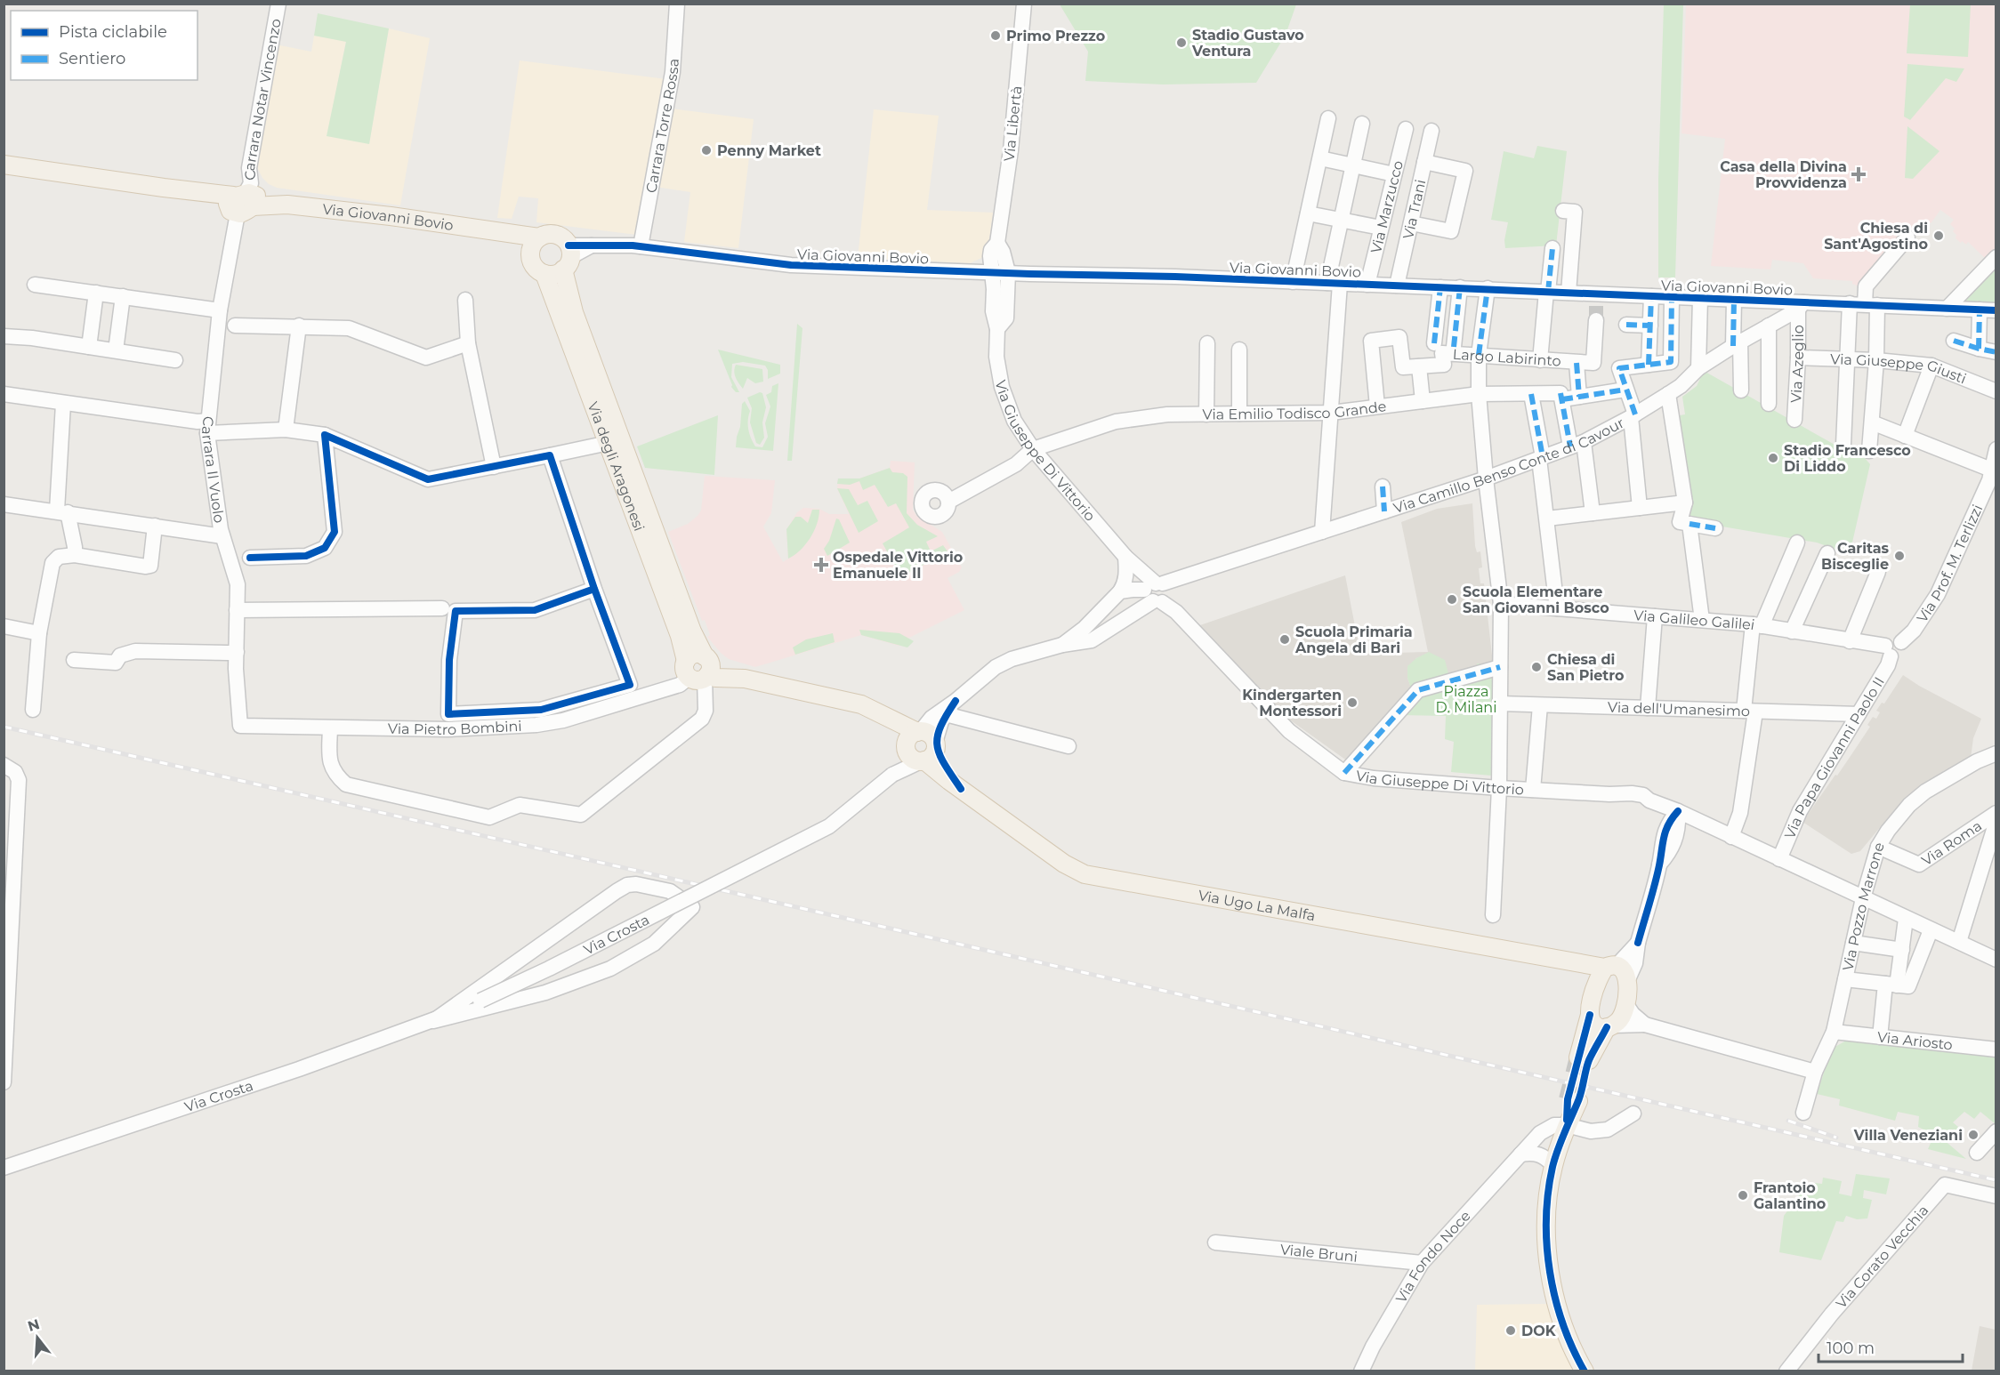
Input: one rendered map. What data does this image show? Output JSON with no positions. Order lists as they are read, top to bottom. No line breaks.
{"streets":{"main road":["Via Giovanni Bovio","Via degli Aragonesi","Via Ugo La Malfa"],"street":["Carrara Notar Vincenzo","Via Libertà","Carrara Torre Rossa","Via Marzucco","Via Trani","Largo Labirinto","Via Azeglio","Via Giuseppe Giusti","Via Emilio Todisco Grande","Via Giuseppe Di Vittorio","Via Camillo Benso Conte di Cavour","Carrara Il Vuolo","Via Prof. M. Terlizzi","Via Galileo Galilei","Via dell'Umanesimo","Via Pietro Bombini","Via Papa Giovanni Paolo II","Via Roma","Via Pozzo Marrone","Via Crosta","Via Ariosto","Viale Bruni","Via Corato Vecchia","Via Fondo Noce"]},"crossings":[["Carrara Notar Vincenzo","Via Giovanni Bovio"],["Carrara Notar Vincenzo","Carrara Il Vuolo"],["Via Libertà","Via Giovanni Bovio"],["Via Libertà","Via Giuseppe Di Vittorio"],["Carrara Torre Rossa","Via Giovanni Bovio"],["Via Marzucco","Via Giovanni Bovio"],["Via Trani","Via Giovanni Bovio"],["Via Giovanni Bovio","Via Azeglio"],["Via Giovanni Bovio","Via Giuseppe Di Vittorio"],["Via Giovanni Bovio","Via Camillo Benso Conte di Cavour"],["Via Giovanni Bovio","Via degli Aragonesi"],["Via Giovanni Bovio","Carrara Il Vuolo"],["Largo Labirinto","Via Emilio Todisco Grande"],["Via Azeglio","Via Giuseppe Giusti"],["Via Azeglio","Via Camillo Benso Conte di Cavour"],["Via Emilio Todisco Grande","Via Giuseppe Di Vittorio"],["Via Giuseppe Di Vittorio","Via Camillo Benso Conte di Cavour"],["Via Giuseppe Di Vittorio","Via Papa Giovanni Paolo II"],["Via Giuseppe Di Vittorio","Via Pozzo Marrone"],["Via degli Aragonesi","Via Pietro Bombini"],["Via degli Aragonesi","Via Ugo La Malfa"],["Carrara Il Vuolo","Via Pietro Bombini"],["Via Prof. M. Terlizzi","Via Galileo Galilei"],["Via Galileo Galilei","Via Papa Giovanni Paolo II"],["Via dell'Umanesimo","Via Papa Giovanni Paolo II"],["Via Pietro Bombini","Via Ugo La Malfa"],["Via Roma","Via Pozzo Marrone"],["Via Ugo La Malfa","Via Crosta"],["Via Pozzo Marrone","Via Ariosto"],["Viale Bruni","Via Fondo Noce"]],"parks":["Piazza D. Milani"],"places":{"other":["Primo Prezzo","Stadio Gustavo Ventura","Penny Market","Chiesa di Sant'Agostino","Stadio Francesco Di Liddo","Caritas Bisceglie","Scuola Elementare San Giovanni Bosco","Scuola Primaria Angela di Bari","Chiesa di San Pietro","Kindergarten Montessori","Villa Veneziani","Frantoio Galantino","DOK"],"health":["Casa della Divina Provvidenza","Ospedale Vittorio Emanuele II"]},"legend":["Pista ciclabile","Sentiero"],"scale_bar":"100 m","north":"top"}
